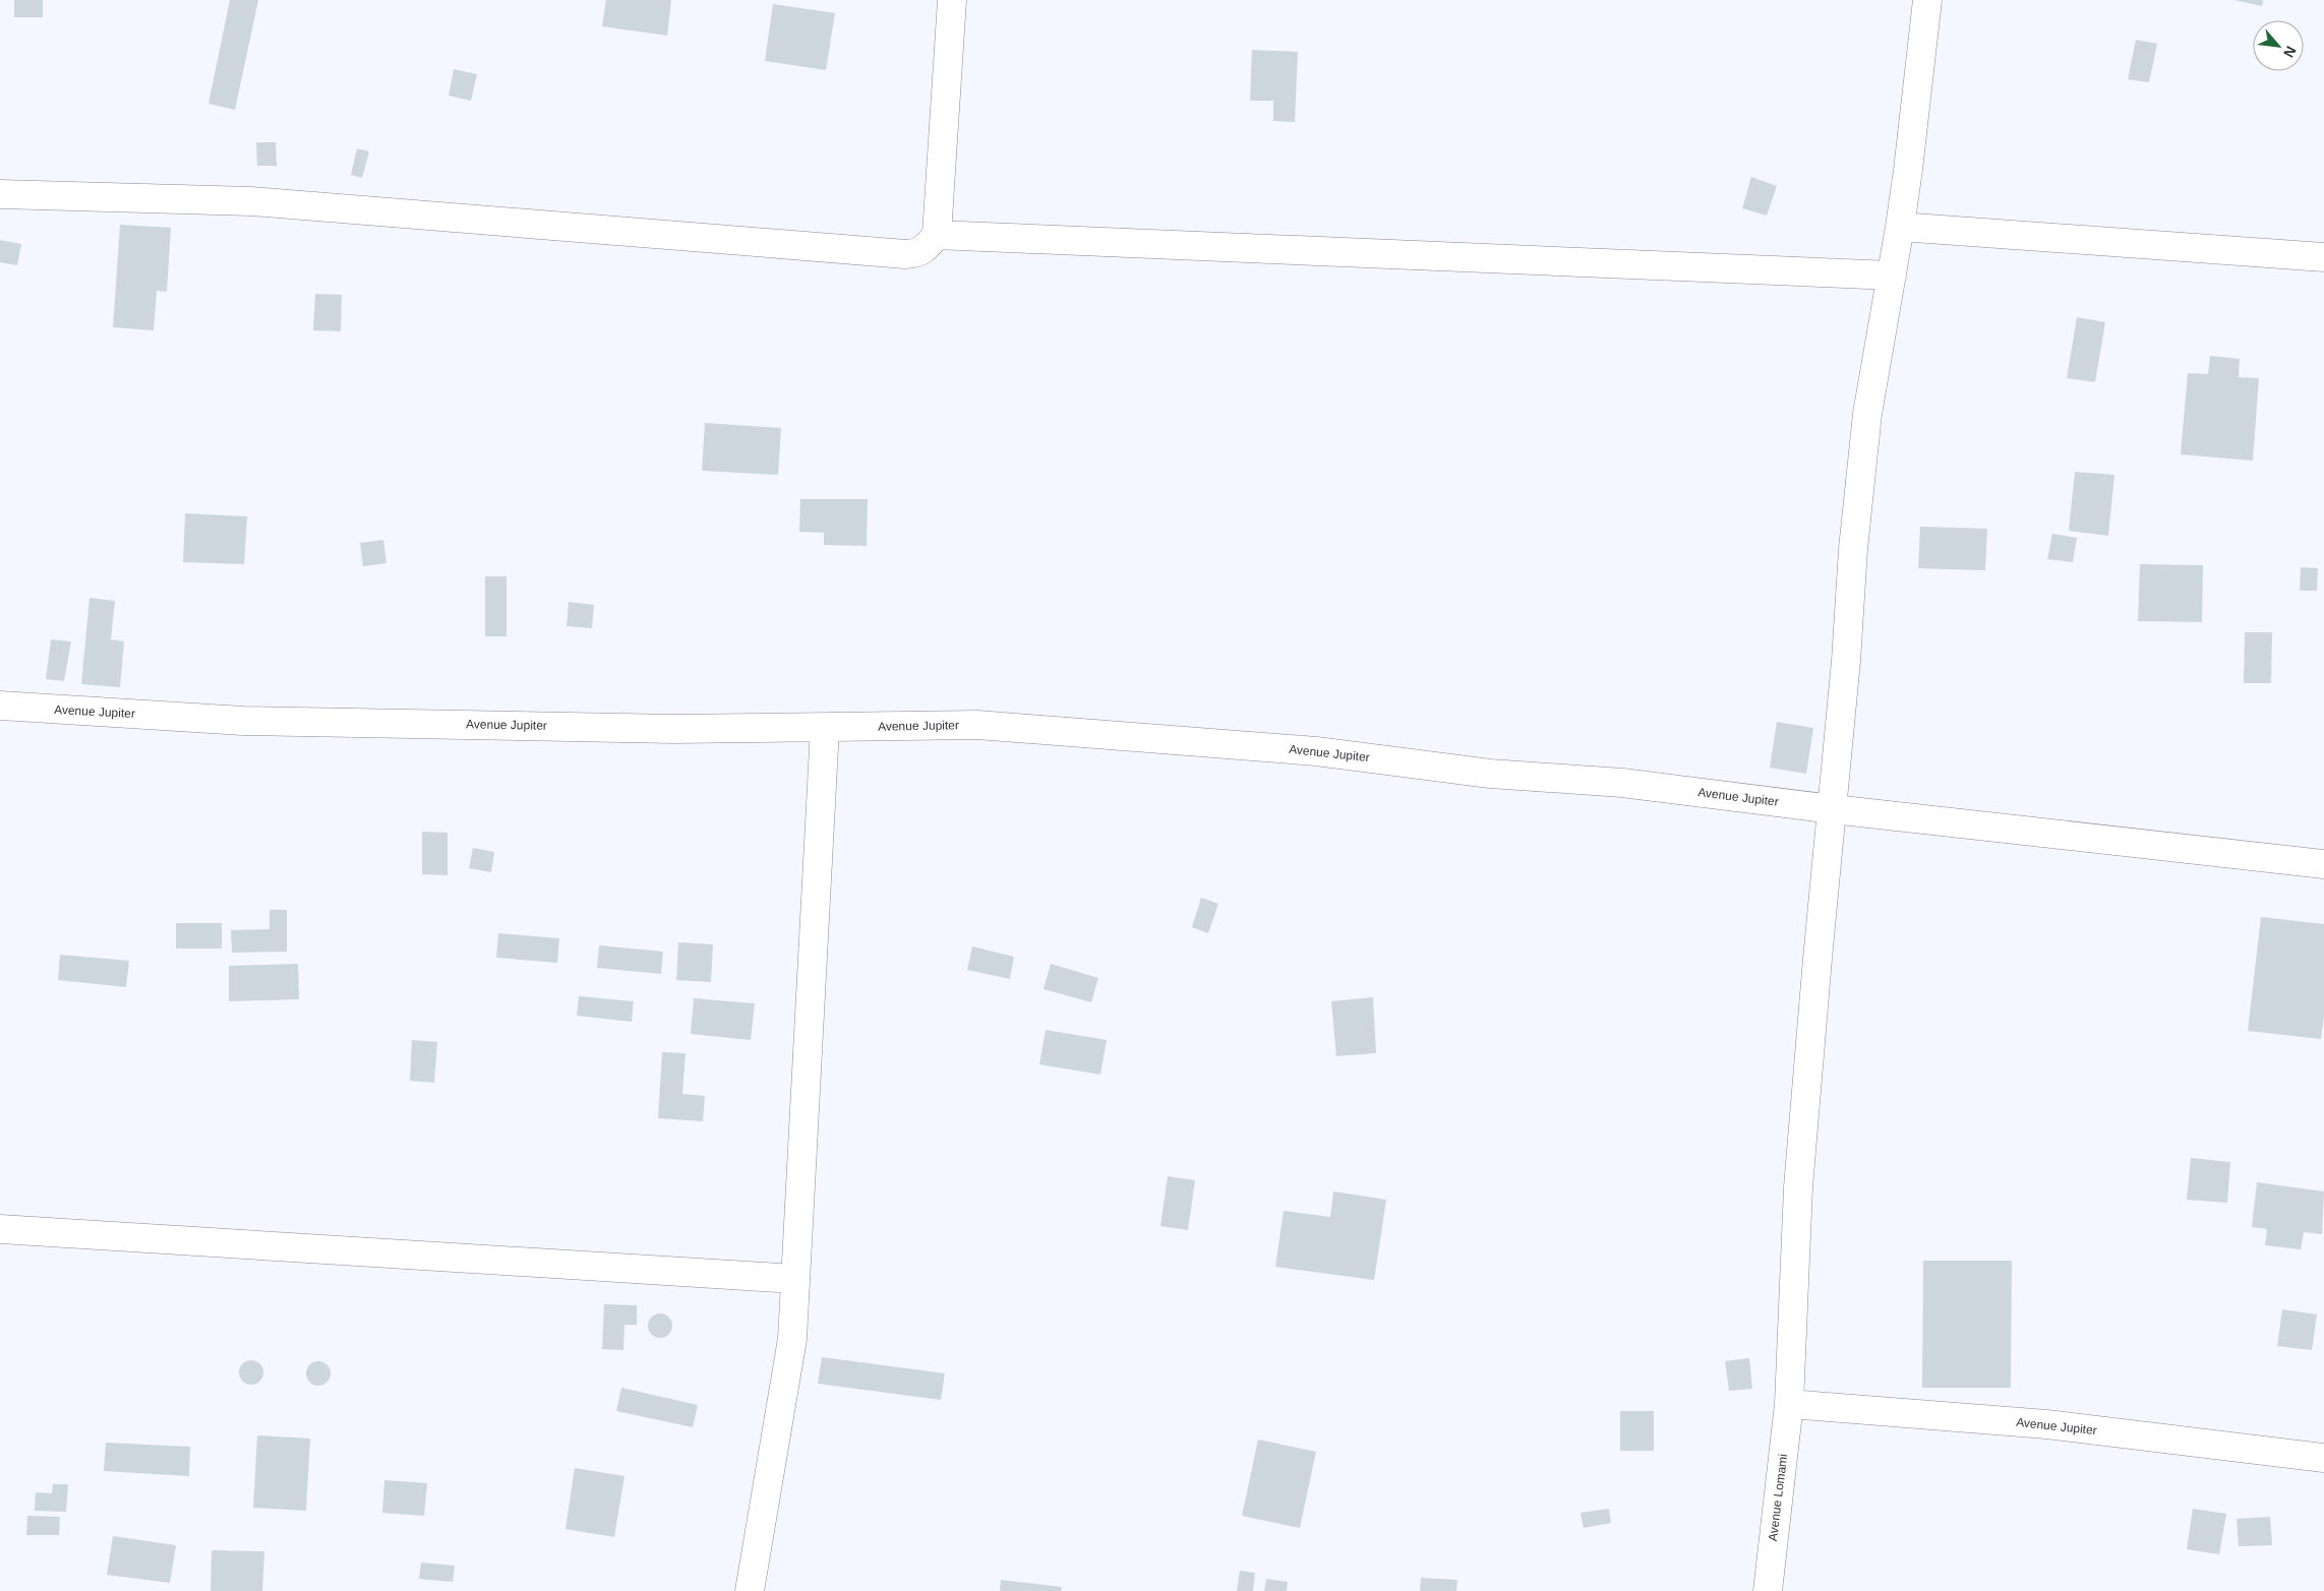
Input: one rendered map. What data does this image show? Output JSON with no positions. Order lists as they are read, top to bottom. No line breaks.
{"streets":{"street":["Avenue Jupiter","Avenue Lomami"]},"crossings":[["Avenue Jupiter","Avenue Lomami"]],"north":"bottom right"}
